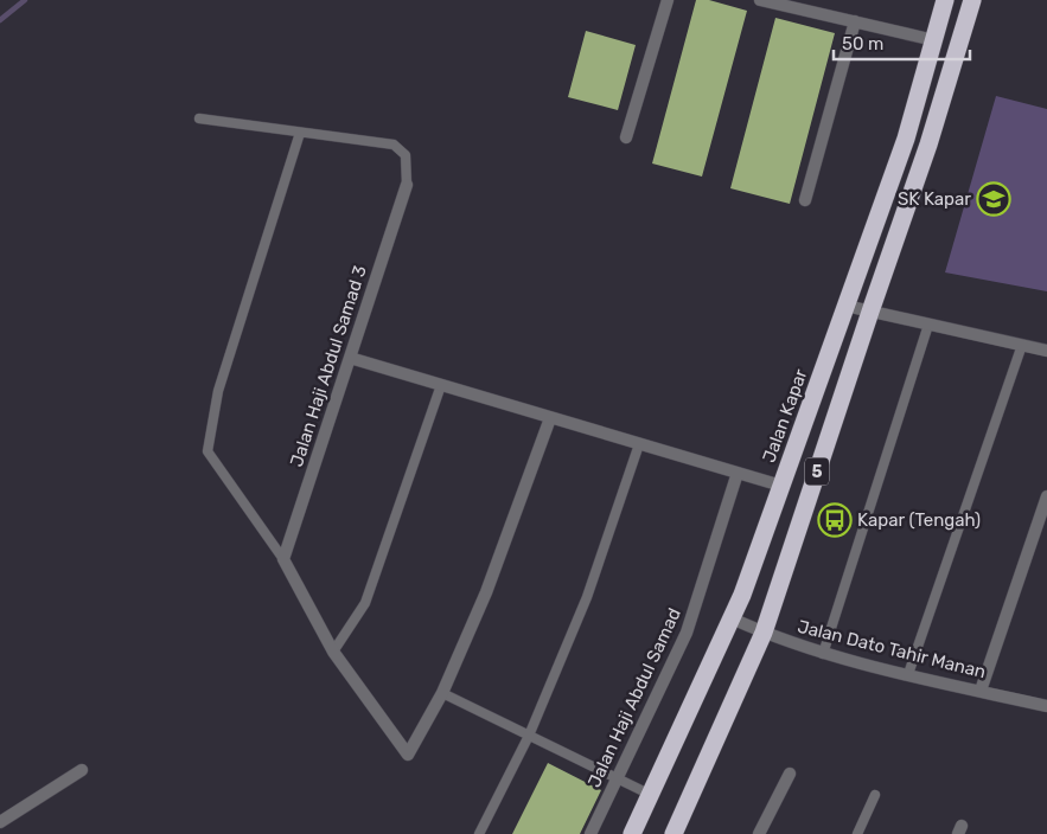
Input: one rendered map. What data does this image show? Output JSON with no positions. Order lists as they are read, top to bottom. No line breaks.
{"streets":{"highway":["Jalan Kapar","5"],"street":["Jalan Haji Abdul Samad 3","Jalan Dato Tahir Manan","Jalan Haji Abdul Samad"]},"crossings":[["Jalan Kapar","Jalan Dato Tahir Manan"],["5","Jalan Dato Tahir Manan"]],"places":{"school or university":["SK Kapar"],"bus stop":["Kapar (Tengah)"]},"scale_bar":"50 m"}
